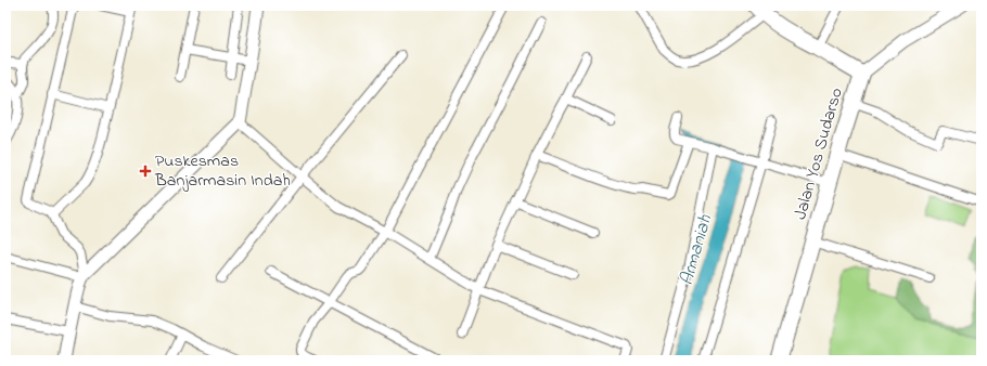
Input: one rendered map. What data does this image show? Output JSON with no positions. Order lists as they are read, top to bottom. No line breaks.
{"streets":{"highway":["Jalan Yos Sudarso"]},"water":["Armaniah"],"places":{"health":["Puskesmas Banjarmasin Indah"]}}
